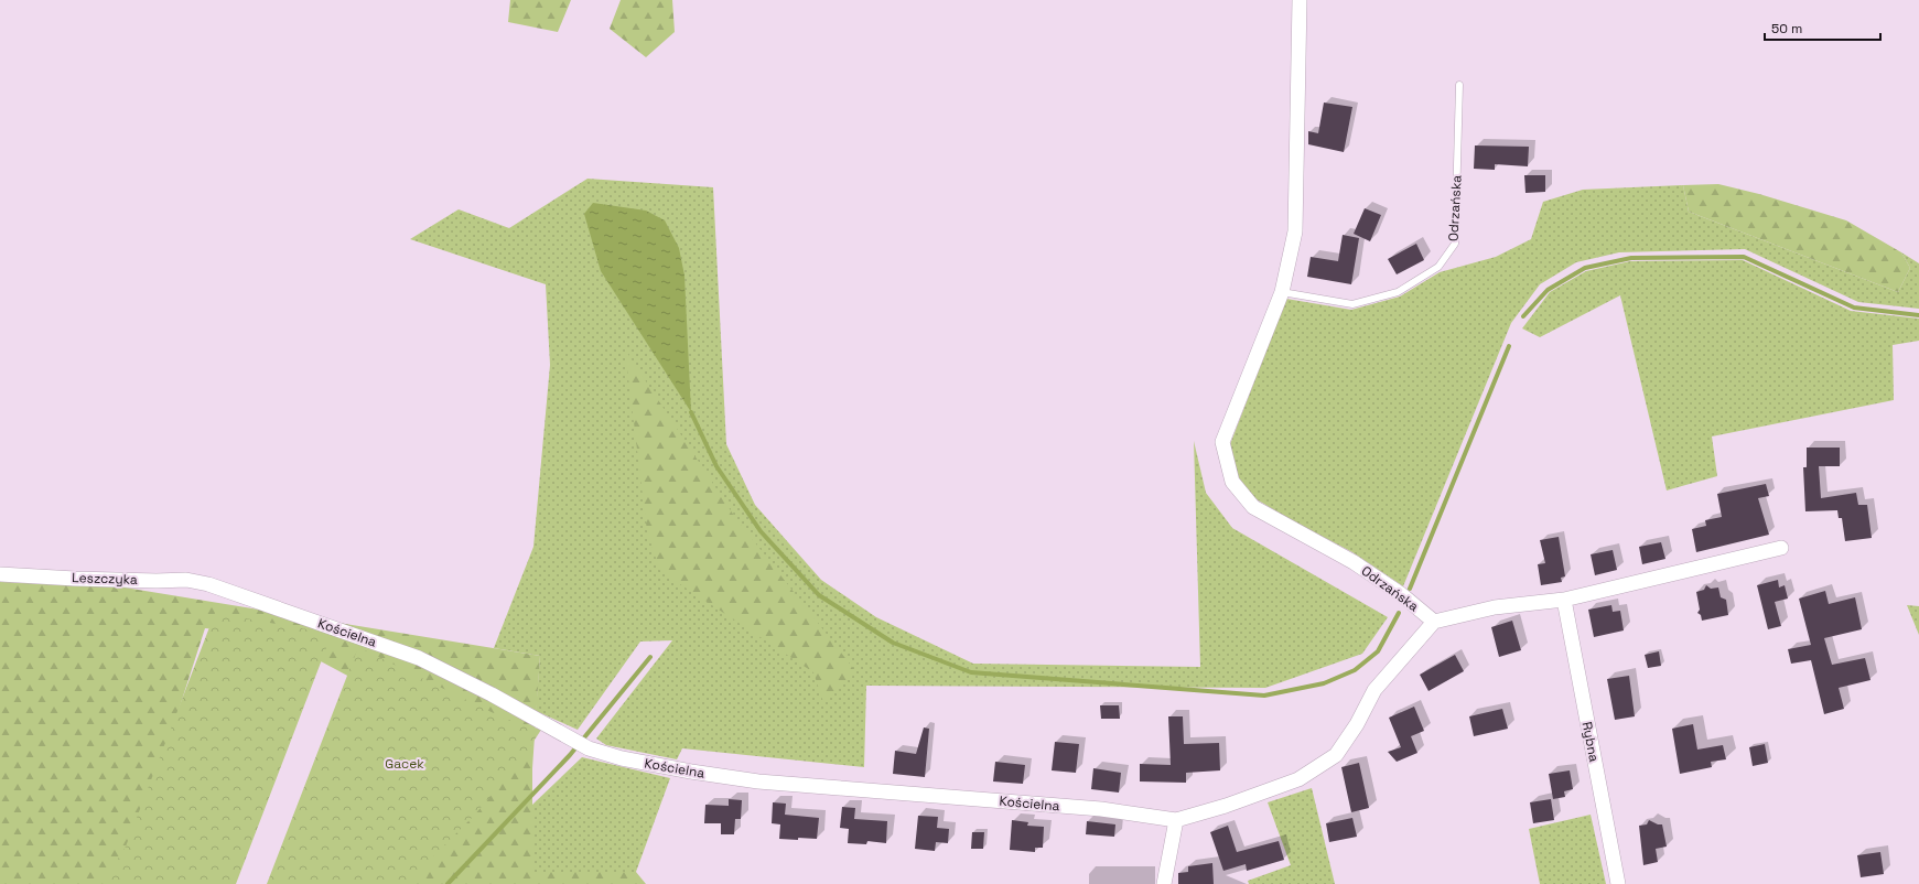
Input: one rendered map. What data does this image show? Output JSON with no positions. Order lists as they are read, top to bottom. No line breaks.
{"streets":{"street":["Odrzańska","Leszczyka","Kościelna","Rybna"]},"crossings":[["Leszczyka","Kościelna"]],"parks":["Gacek"],"scale_bar":"50 m"}
